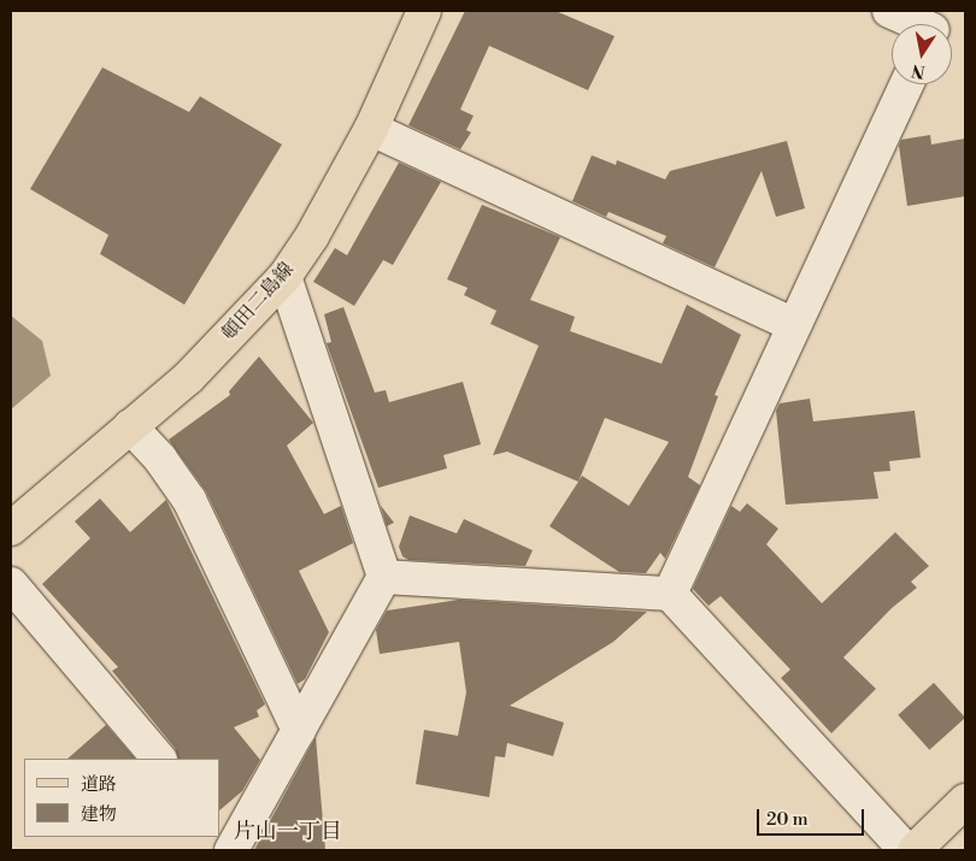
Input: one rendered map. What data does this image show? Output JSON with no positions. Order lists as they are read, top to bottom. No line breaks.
{"streets":{"main road":["頓田二島線"]},"districts":["片山一丁目"],"legend":["道路","建物"],"scale_bar":"20 m","north":"bottom"}
